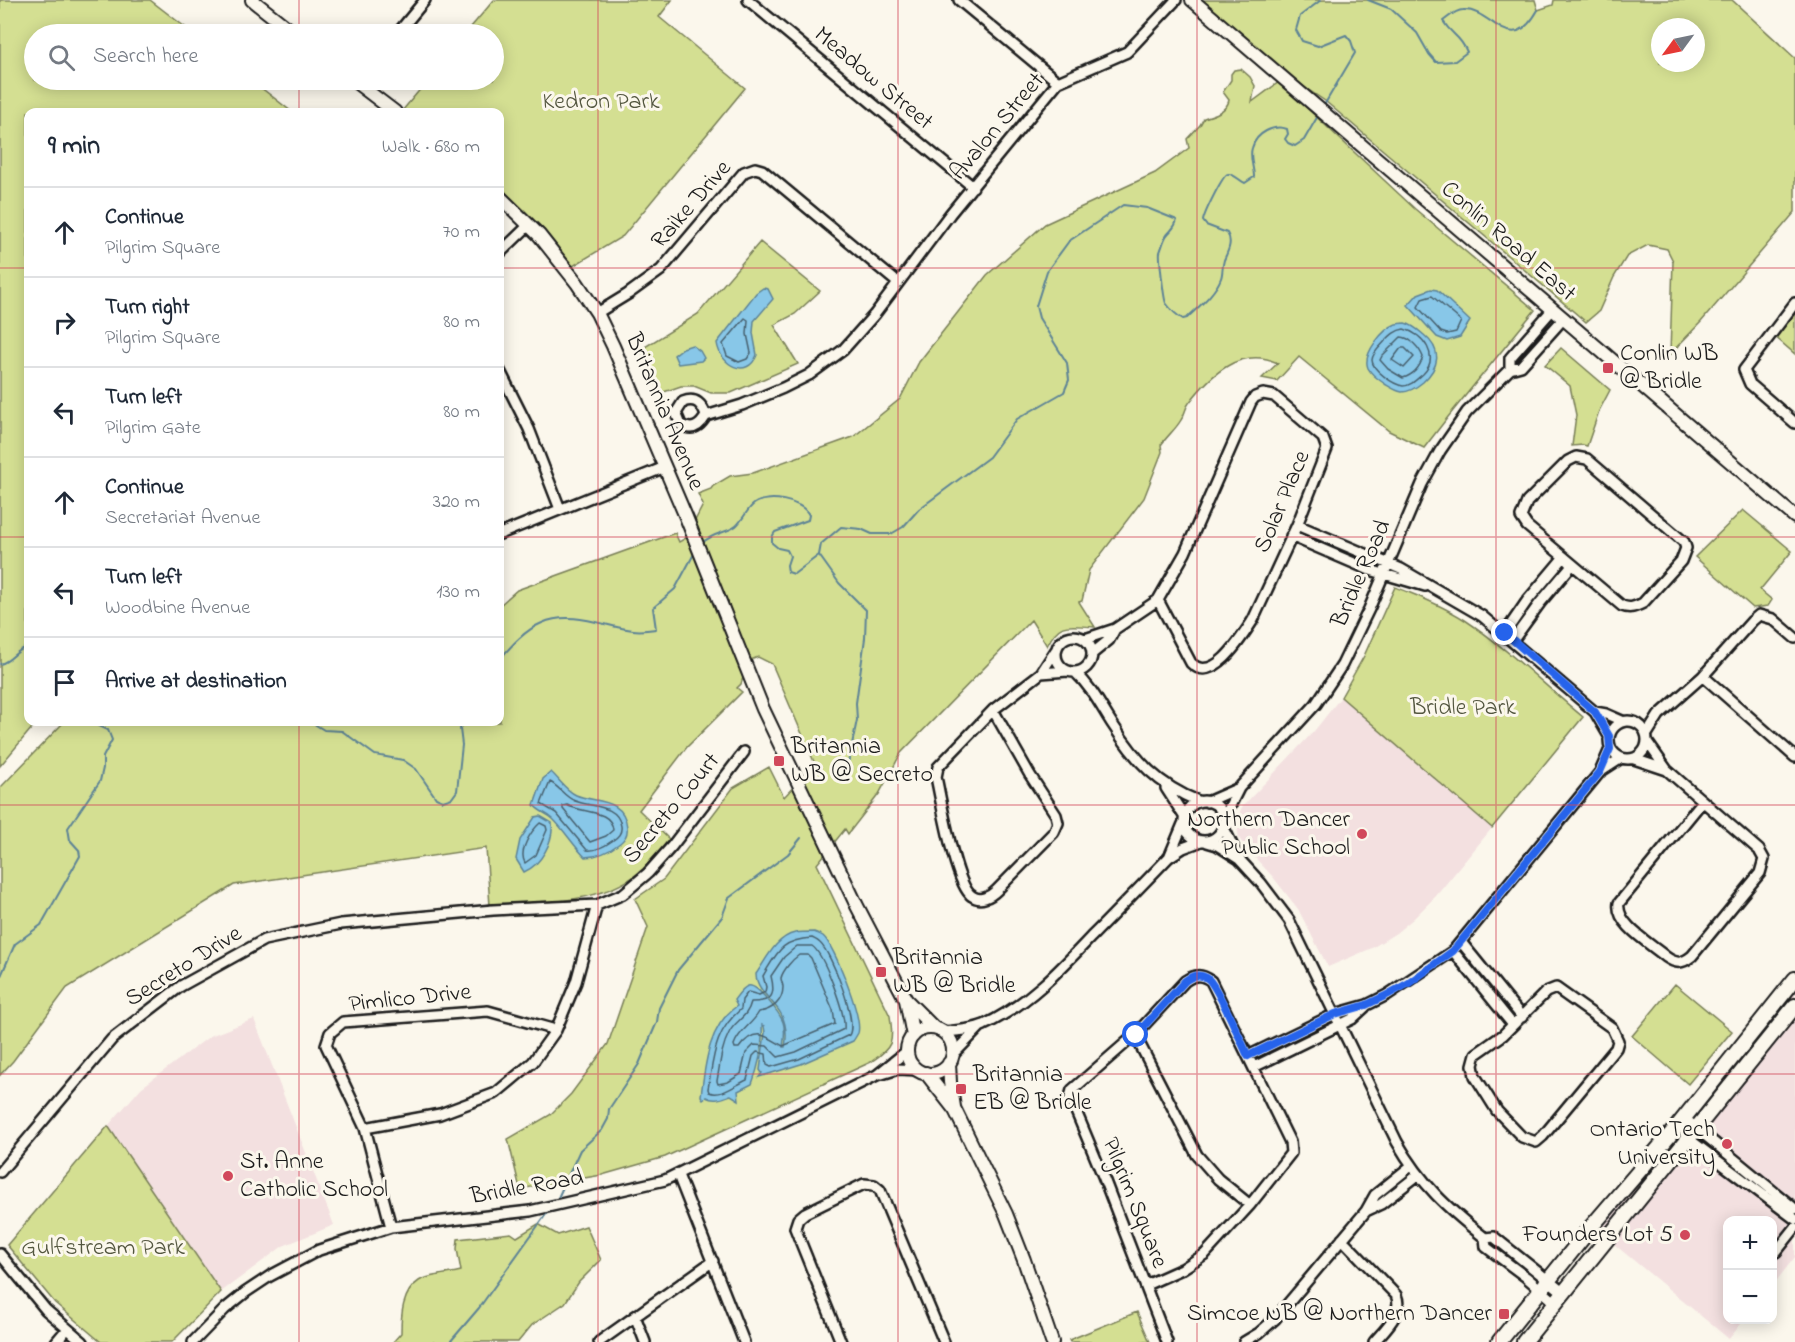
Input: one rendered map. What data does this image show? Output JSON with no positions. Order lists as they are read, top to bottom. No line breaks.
{"streets":{"street":["Meadow Street","Avalon Street","Raike Drive","Conlin Road East","Britannia Avenue","Solar Place","Bridle Road","Secreto Court","Secreto Drive","Pimlico Drive","Pilgrim Square"]},"crossings":[["Meadow Street","Avalon Street"],["Avalon Street","Raike Drive"],["Raike Drive","Britannia Avenue"],["Conlin Road East","Bridle Road"],["Bridle Road","Pimlico Drive"],["Secreto Court","Secreto Drive"]],"parks":["Kedron Park","Bridle Park","Gulfstream Park"],"places":{"transit":["Conlin WB @ Bridle","Britannia WB @ Secreto","Britannia WB @ Bridle","Britannia EB @ Bridle","Simcoe NB @ Northern Dancer"],"other":["Northern Dancer Public School","Ontario Tech University","St. Anne Catholic School","Founders Lot 5"]},"north":"bottom left","page":{"search":"Search here","heading":["9 min","Walk · 680 m"],"list":[["Continue","Pilgrim Square","70 m"],["Turn right","Pilgrim Square","80 m"],["Turn left","Pilgrim Gate","80 m"],["Continue","Secretariat Avenue","320 m"],["Turn left","Woodbine Avenue","130 m"],"Arrive at destination"],"map_buttons":["+","−"]}}
